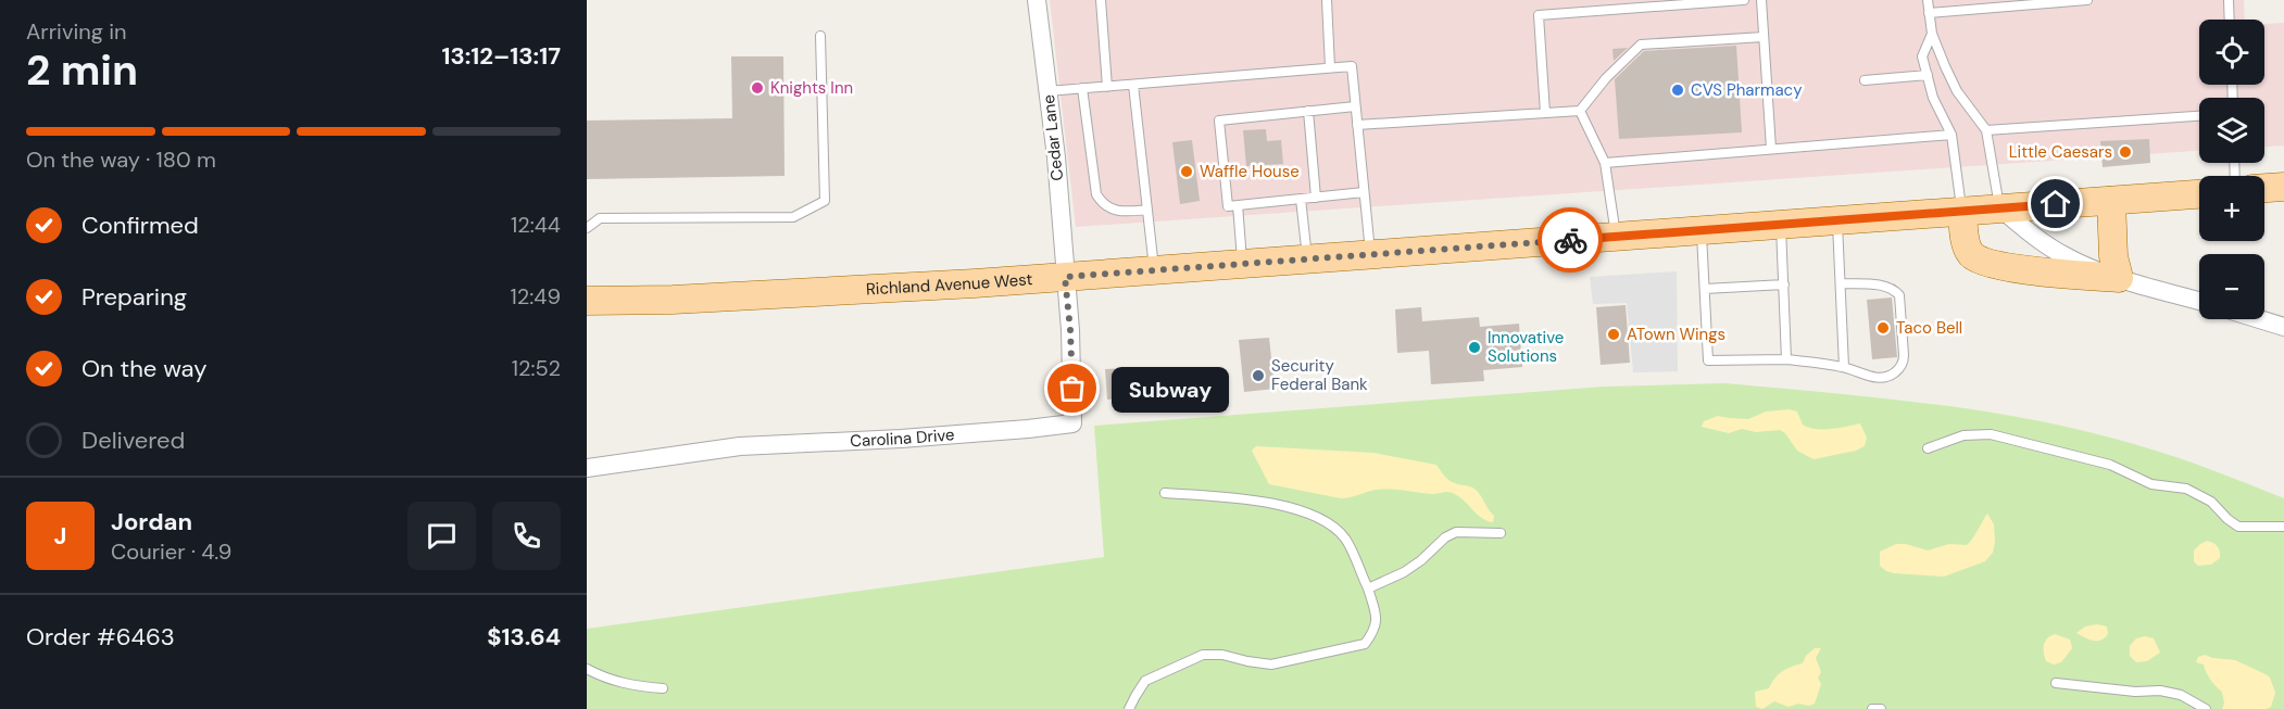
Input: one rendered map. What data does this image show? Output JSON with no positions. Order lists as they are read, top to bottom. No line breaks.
{"streets":{"main road":["Richland Avenue West"],"street":["Cedar Lane","Carolina Drive"]},"crossings":[["Cedar Lane","Richland Avenue West"],["Cedar Lane","Carolina Drive"],["Richland Avenue West","Carolina Drive"]],"places":["Knights Inn","CVS Pharmacy","Little Caesars","Waffle House","Taco Bell","ATown Wings","Innovative Solutions","Security Federal Bank","Subway"],"page":{"heading":["2 min","Arriving in","13:12–13:17"],"panel":["Jordan","Courier · 4.9","Order #6463","$13.64"],"map_buttons":["+","−"],"bar":"On the way · 180 m","list":[["Confirmed","12:44"],["Preparing","12:49"],["On the way","12:52"],"Delivered"],"bubble":"Subway","round":"J"}}
